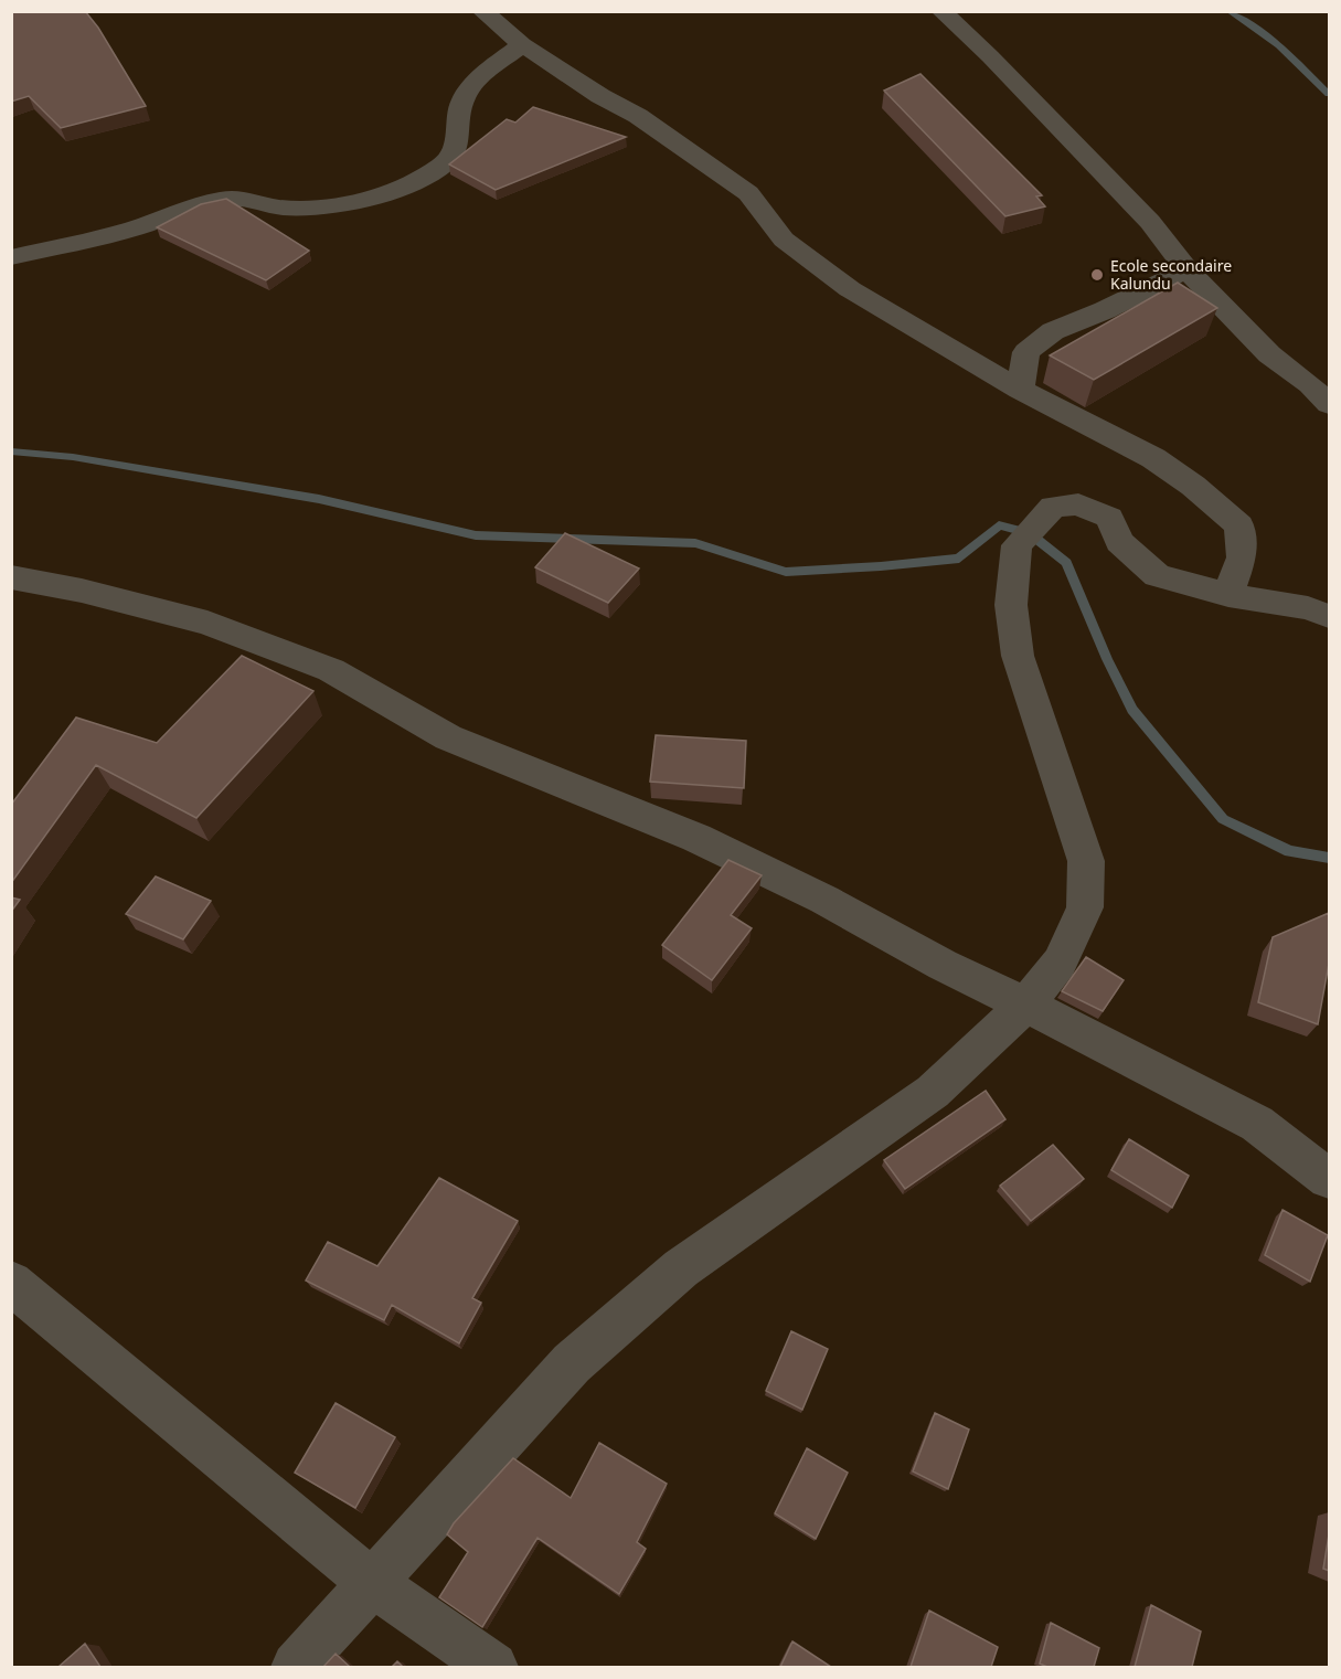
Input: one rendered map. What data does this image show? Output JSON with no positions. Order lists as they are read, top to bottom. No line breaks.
{"places":["Ecole secondaire Kalundu"]}
